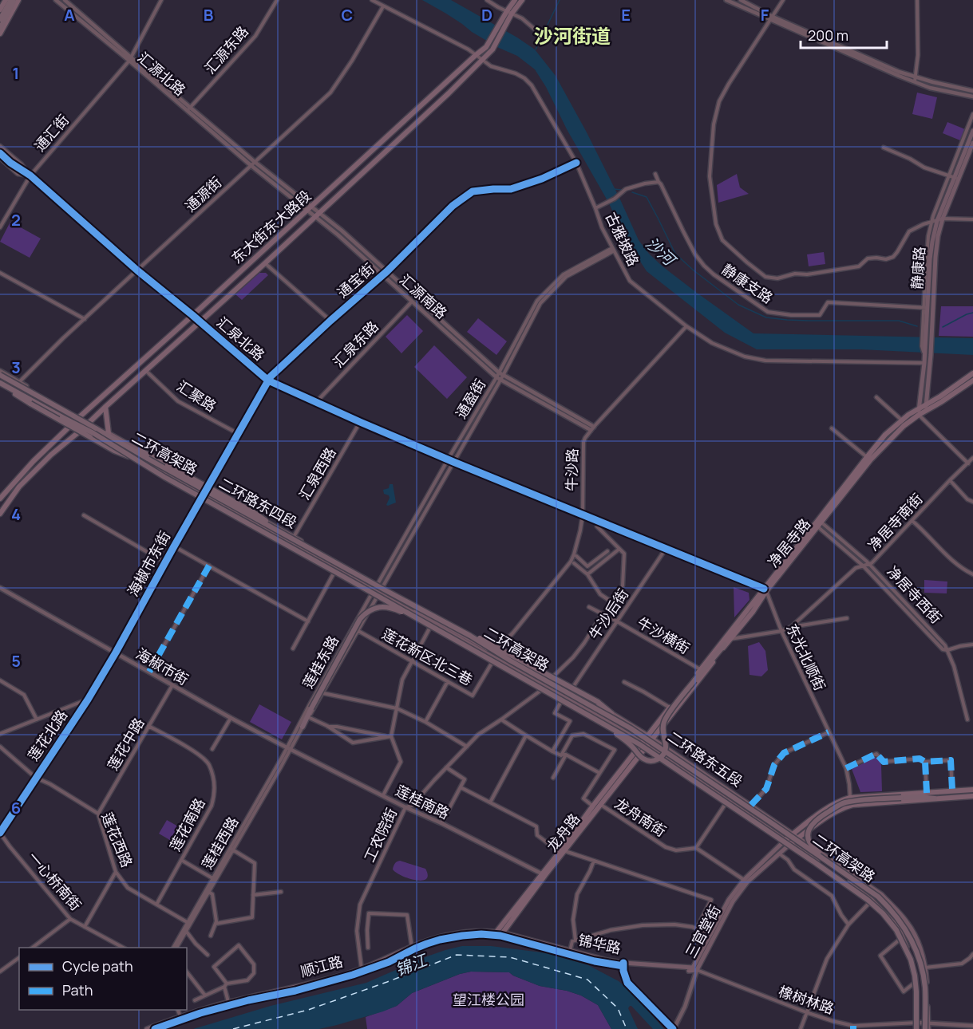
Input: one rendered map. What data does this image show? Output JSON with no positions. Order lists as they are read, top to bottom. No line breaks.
{"streets":{"highway":["二环高架路"],"main road":["东大街东大路段","静康路","二环路东四段","净居寺路","二环路东五段","龙舟路","三官堂街","锦华路","顺江路"],"street":["汇源东路","汇源北路","通汇街","通源街","古雅坡路","通宝街","静康支路","汇源南路","汇泉北路","汇泉东路","汇聚路","通盈街","牛沙路","汇泉西路","净居寺南街","海椒市东街","净居寺西街","牛沙后街","牛沙横街","莲花新区北三巷","东光北顺街","莲桂东路","海椒市街","莲花北路","莲花中路","莲桂南路","龙舟南街","莲花南路","工农院街","莲花西路","莲桂西路","一心桥南街","橡树林路"]},"crossings":[["汇源东路","汇源北路"],["汇源北路","通汇街"],["汇源北路","通源街"],["汇源北路","汇源南路"],["通汇街","汇泉北路"],["通源街","古雅坡路"],["通源街","汇源南路"],["通源街","汇泉北路"],["东大街东大路段","古雅坡路"],["东大街东大路段","汇源南路"],["东大街东大路段","汇泉北路"],["东大街东大路段","汇聚路"],["东大街东大路段","二环路东四段"],["古雅坡路","静康路"],["古雅坡路","通宝街"],["古雅坡路","通盈街"],["古雅坡路","牛沙路"],["静康路","静康支路"],["静康路","净居寺路"],["通宝街","汇源南路"],["通宝街","汇泉北路"],["通宝街","汇聚路"],["通宝街","二环路东四段"],["通宝街","海椒市东街"],["汇源南路","汇泉东路"],["汇源南路","通盈街"],["汇源南路","牛沙路"],["汇泉北路","汇泉东路"],["汇泉北路","通盈街"],["汇泉北路","牛沙路"],["汇泉北路","汇泉西路"],["汇泉北路","净居寺路"],["汇泉北路","牛沙后街"],["汇泉北路","东光北顺街"],["通盈街","二环路东四段"],["通盈街","莲桂东路"],["通盈街","二环路东五段"],["二环高架路","汇泉西路"],["二环高架路","二环路东四段"],["二环高架路","二环路东五段"],["牛沙路","莲花新区北三巷"],["牛沙路","二环路东五段"],["汇泉西路","二环路东四段"],["二环路东四段","海椒市东街"],["二环路东四段","莲桂东路"],["二环路东四段","二环路东五段"],["净居寺南街","净居寺西街"],["净居寺路","净居寺西街"],["净居寺路","牛沙横街"],["净居寺路","东光北顺街"],["净居寺路","二环路东五段"],["净居寺路","龙舟路"],["海椒市东街","海椒市街"],["海椒市东街","莲花北路"],["牛沙后街","牛沙横街"],["牛沙后街","二环路东五段"],["莲花新区北三巷","莲桂东路"],["莲花新区北三巷","二环路东五段"],["莲桂东路","海椒市街"],["莲桂东路","二环路东五段"],["莲桂东路","莲桂南路"],["莲桂东路","莲桂西路"],["海椒市街","莲花北路"],["海椒市街","莲花中路"],["海椒市街","莲桂南路"],["海椒市街","莲桂西路"],["莲花北路","莲花西路"],["莲花北路","一心桥南街"],["莲花中路","莲花南路"],["莲花中路","莲花西路"],["二环路东五段","龙舟路"],["二环路东五段","工农院街"],["二环路东五段","三官堂街"],["二环路东五段","橡树林路"],["莲桂南路","龙舟路"],["莲桂南路","工农院街"],["莲桂南路","莲桂西路"],["龙舟南街","龙舟路"],["莲花南路","莲花西路"],["龙舟路","锦华路"],["龙舟路","顺江路"],["工农院街","顺江路"],["莲花西路","莲桂西路"],["三官堂街","锦华路"],["三官堂街","橡树林路"],["锦华路","顺江路"],["锦华路","橡树林路"]],"districts":["沙河街道"],"water":["沙河","锦江"],"parks":["望江楼公园"],"legend":["Cycle path","Path"],"scale_bar":"200 m","grid":{"columns":["A","B","C","D","E","F"],"rows":["1","2","3","4","5","6"]}}
